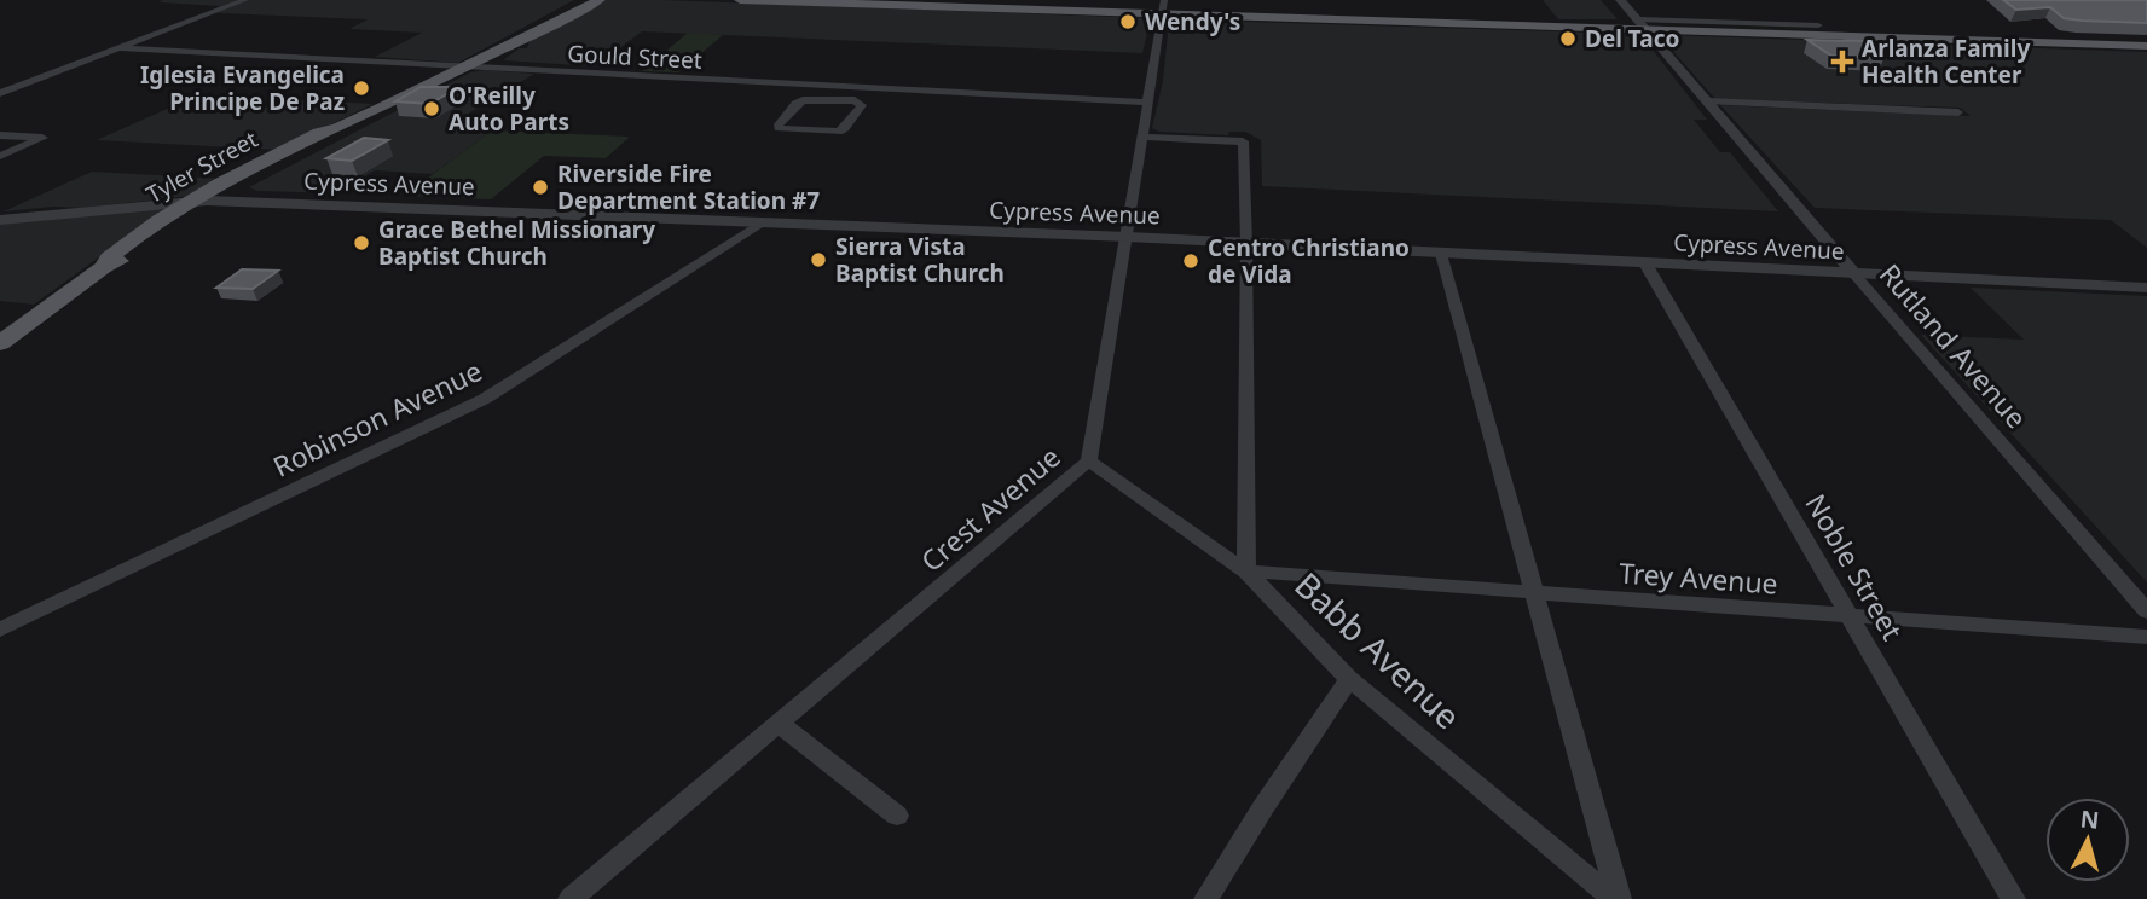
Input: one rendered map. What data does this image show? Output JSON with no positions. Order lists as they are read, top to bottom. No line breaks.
{"streets":{"main road":["Tyler Street"],"street":["Gould Street","Cypress Avenue","Rutland Avenue","Robinson Avenue","Crest Avenue","Noble Street","Trey Avenue","Babb Avenue"]},"crossings":[["Gould Street","Tyler Street"],["Gould Street","Crest Avenue"],["Tyler Street","Cypress Avenue"],["Cypress Avenue","Rutland Avenue"],["Cypress Avenue","Robinson Avenue"],["Cypress Avenue","Crest Avenue"],["Cypress Avenue","Noble Street"],["Crest Avenue","Babb Avenue"],["Noble Street","Trey Avenue"],["Trey Avenue","Babb Avenue"]],"places":{"other":["Wendy's","Del Taco","Iglesia Evangelica Principe De Paz","O'Reilly Auto Parts","Riverside Fire Department Station #7","Grace Bethel Missionary Baptist Church","Sierra Vista Baptist Church","Centro Christiano de Vida"],"health":["Arlanza Family Health Center"]},"north":"top"}
